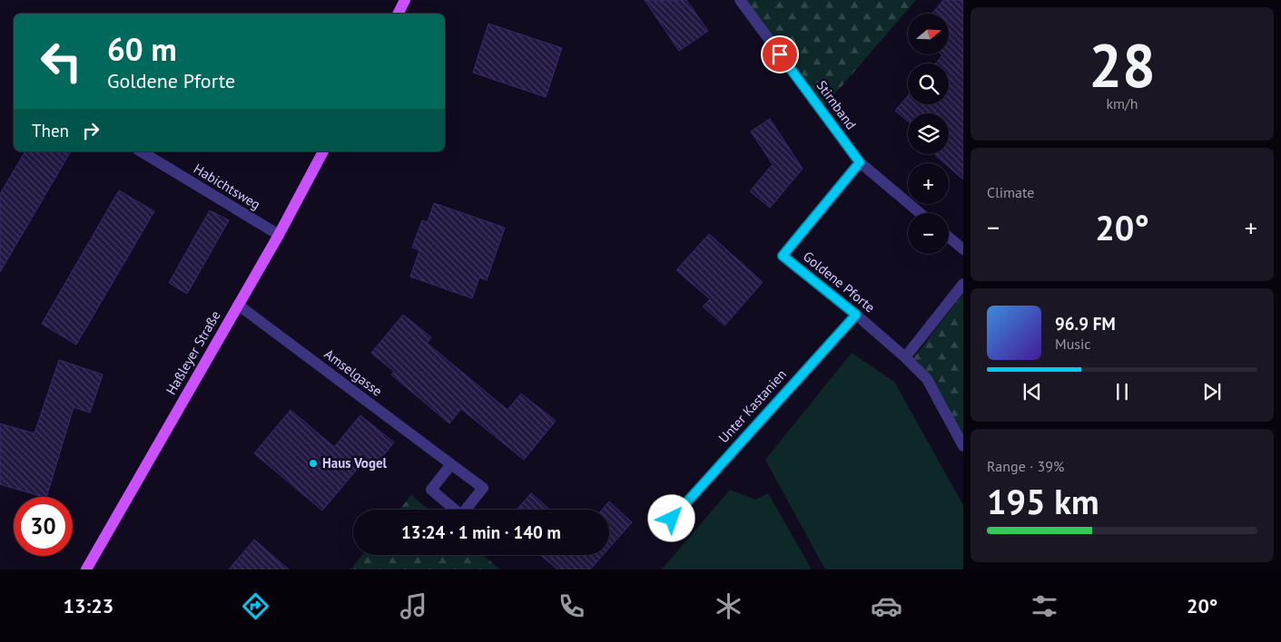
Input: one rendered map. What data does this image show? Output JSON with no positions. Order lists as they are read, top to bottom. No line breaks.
{"streets":{"main road":["Haßleyer Straße"],"street":["Stirnband","Habichtsweg","Goldene Pforte","Amselgasse","Unter Kastanien"]},"crossings":[["Stirnband","Goldene Pforte"],["Habichtsweg","Haßleyer Straße"],["Goldene Pforte","Unter Kastanien"],["Haßleyer Straße","Amselgasse"]],"places":["Haus Vogel"],"north":"right","page":{"tile":[["28","km/h"],"Climate",["Range · 39%","195 km"]],"map_buttons":["+","−"],"turn":["60 m","Goldene Pforte"],"then":"Then","heat":["−","20°","+"],"song":["96.9 FM","Music"],"limit":"30","trip":"13:24 · 1 min · 140 m","tabs":["13:23","20°"]}}
